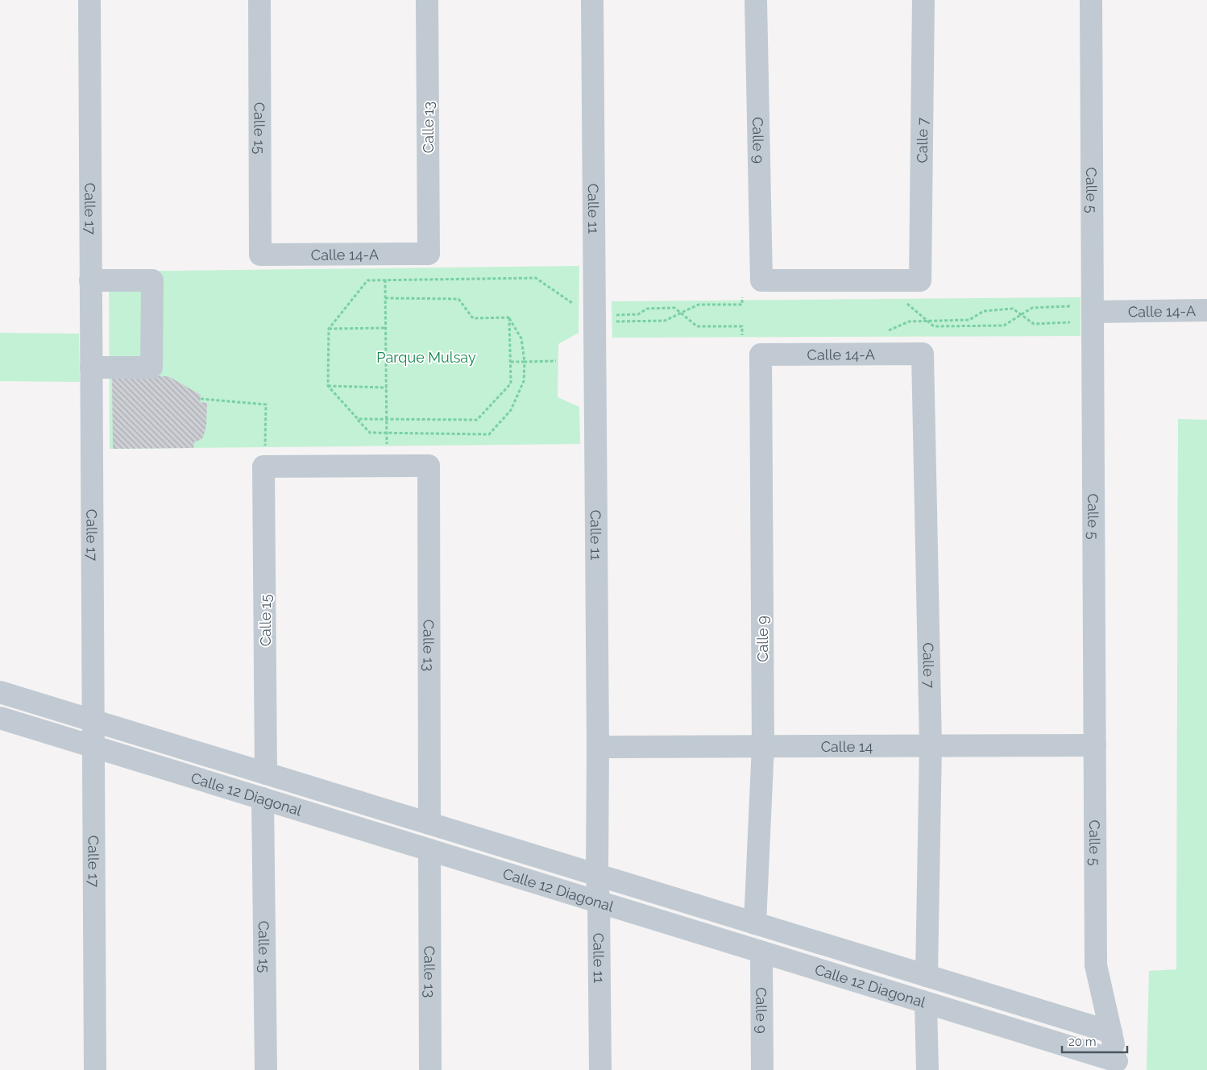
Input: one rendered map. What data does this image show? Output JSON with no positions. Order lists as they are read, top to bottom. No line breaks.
{"streets":{"street":["Calle 15","Calle 13","Calle 9","Calle 7","Calle 5","Calle 17","Calle 11","Calle 14-A","Calle 14","Calle 12 Diagonal"]},"crossings":[["Calle 15","Calle 13"],["Calle 15","Calle 14-A"],["Calle 15","Calle 12 Diagonal"],["Calle 13","Calle 14-A"],["Calle 13","Calle 12 Diagonal"],["Calle 9","Calle 7"],["Calle 9","Calle 14-A"],["Calle 9","Calle 14"],["Calle 9","Calle 12 Diagonal"],["Calle 7","Calle 14-A"],["Calle 7","Calle 14"],["Calle 7","Calle 12 Diagonal"],["Calle 5","Calle 14-A"],["Calle 5","Calle 14"],["Calle 5","Calle 12 Diagonal"],["Calle 17","Calle 12 Diagonal"],["Calle 11","Calle 14"],["Calle 11","Calle 12 Diagonal"]],"parks":["Parque Mulsay"],"scale_bar":"20 m"}
